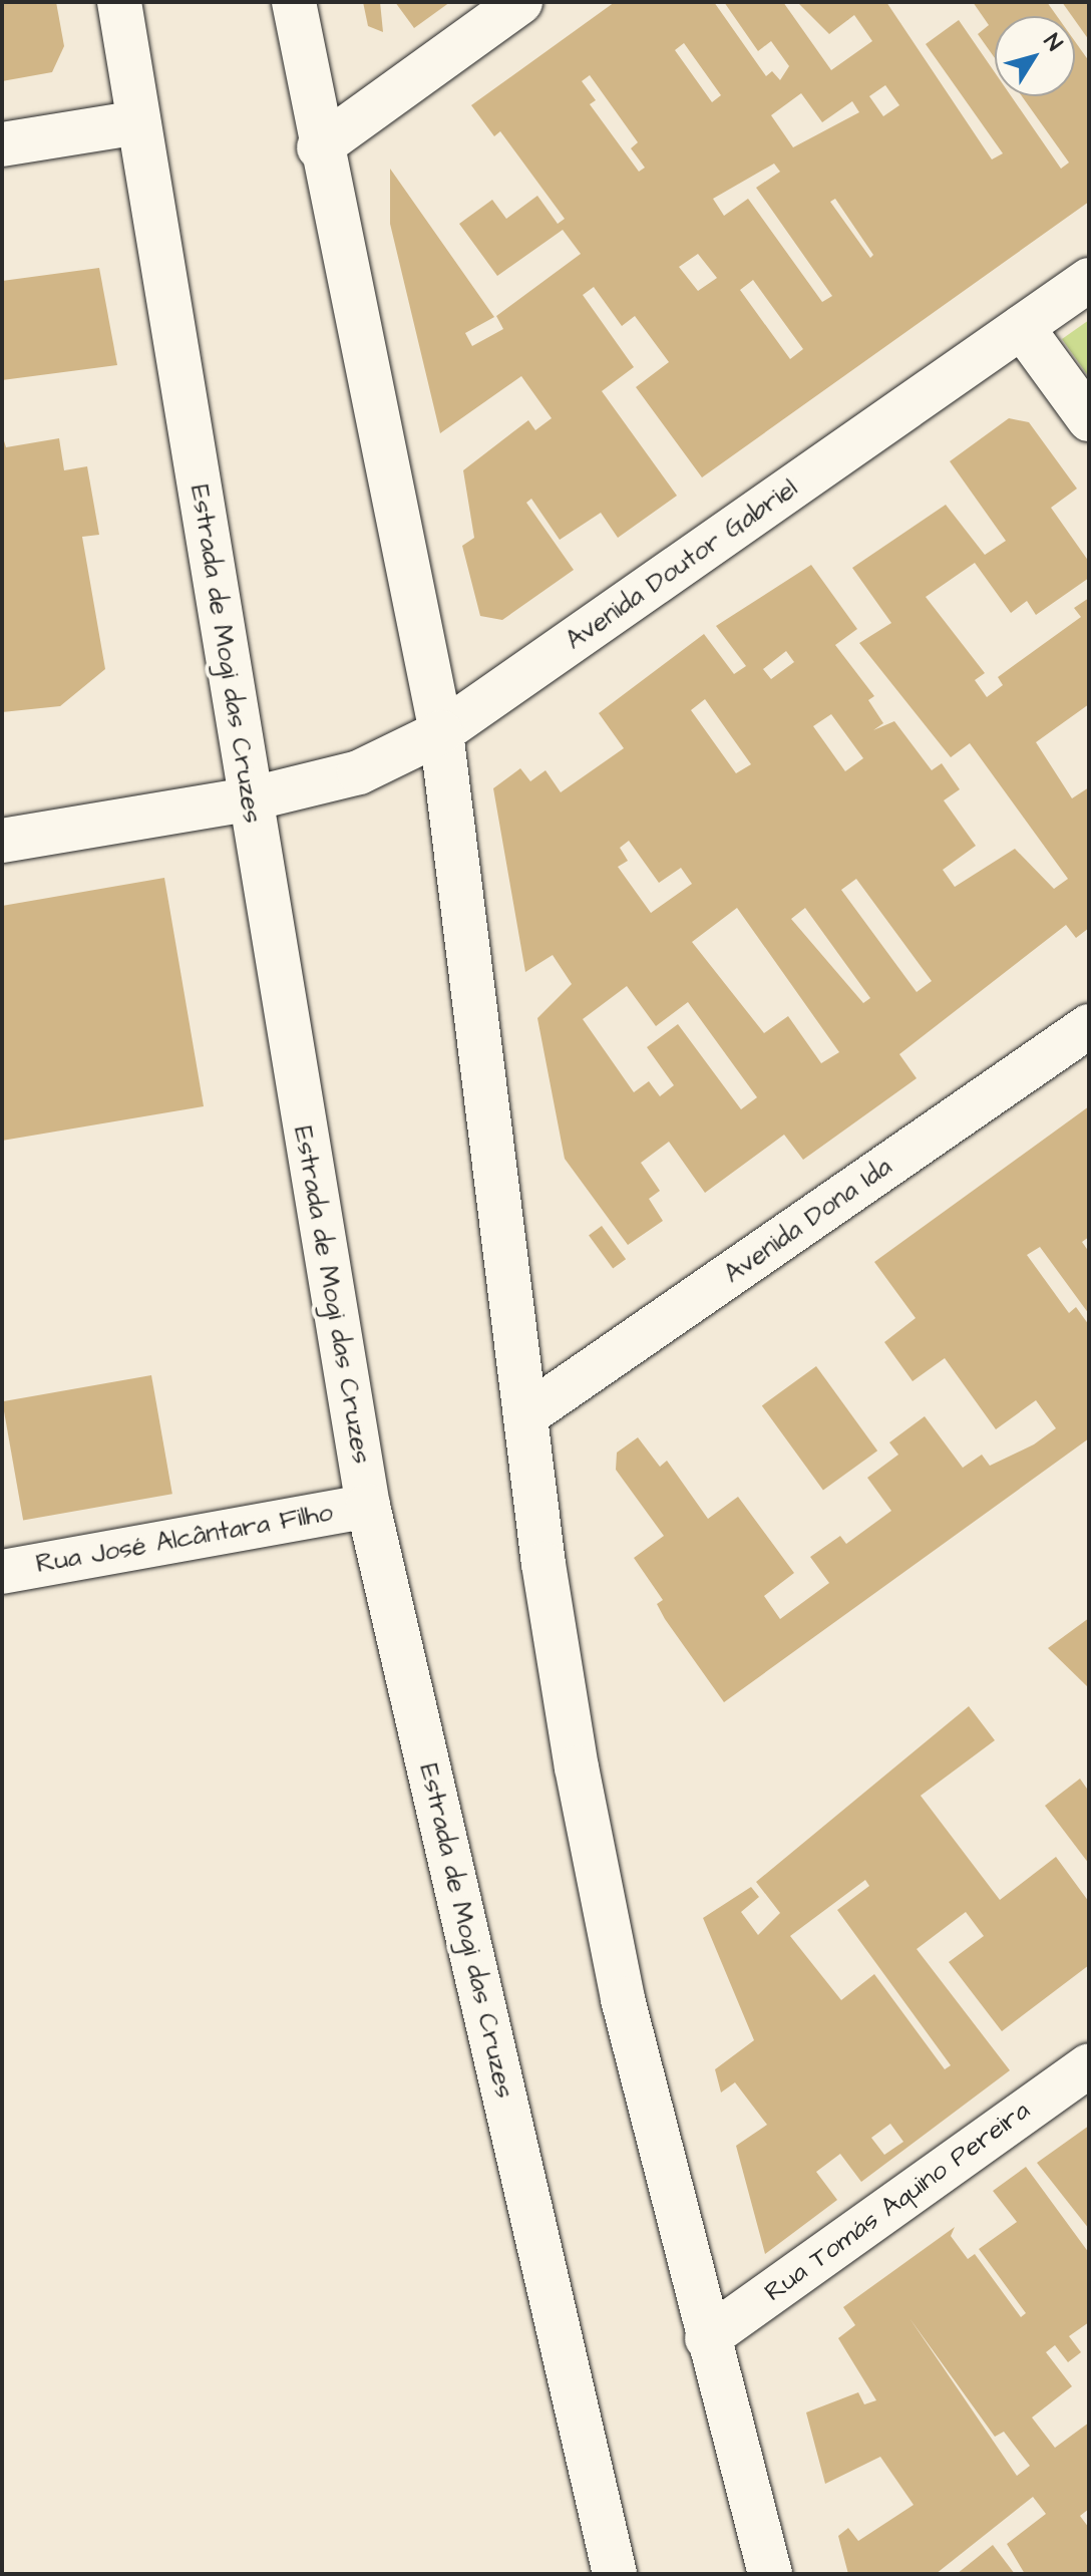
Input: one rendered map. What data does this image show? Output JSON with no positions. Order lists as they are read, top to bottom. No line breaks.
{"streets":{"main road":["Avenida Doutor Gabriel","Estrada de Mogi das Cruzes","Avenida Dona Ida","Rua José Alcântara Filho","Rua Tomás Aquino Pereira"]},"crossings":[["Avenida Doutor Gabriel","Estrada de Mogi das Cruzes"],["Estrada de Mogi das Cruzes","Rua José Alcântara Filho"]],"north":"top right"}
